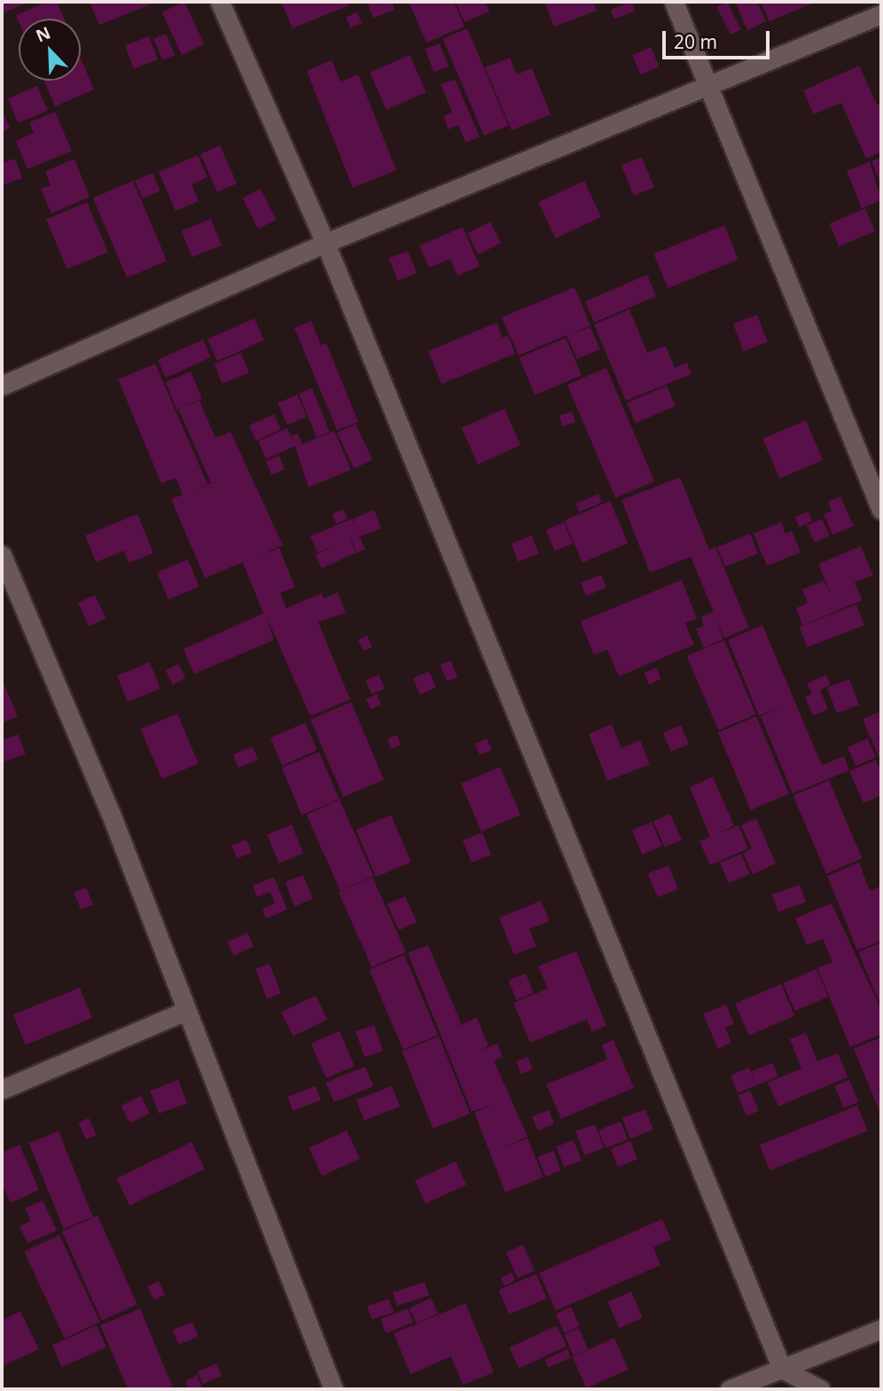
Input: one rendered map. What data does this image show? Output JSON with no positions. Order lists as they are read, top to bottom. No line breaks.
{"scale_bar":"20 m","north":"top left"}
